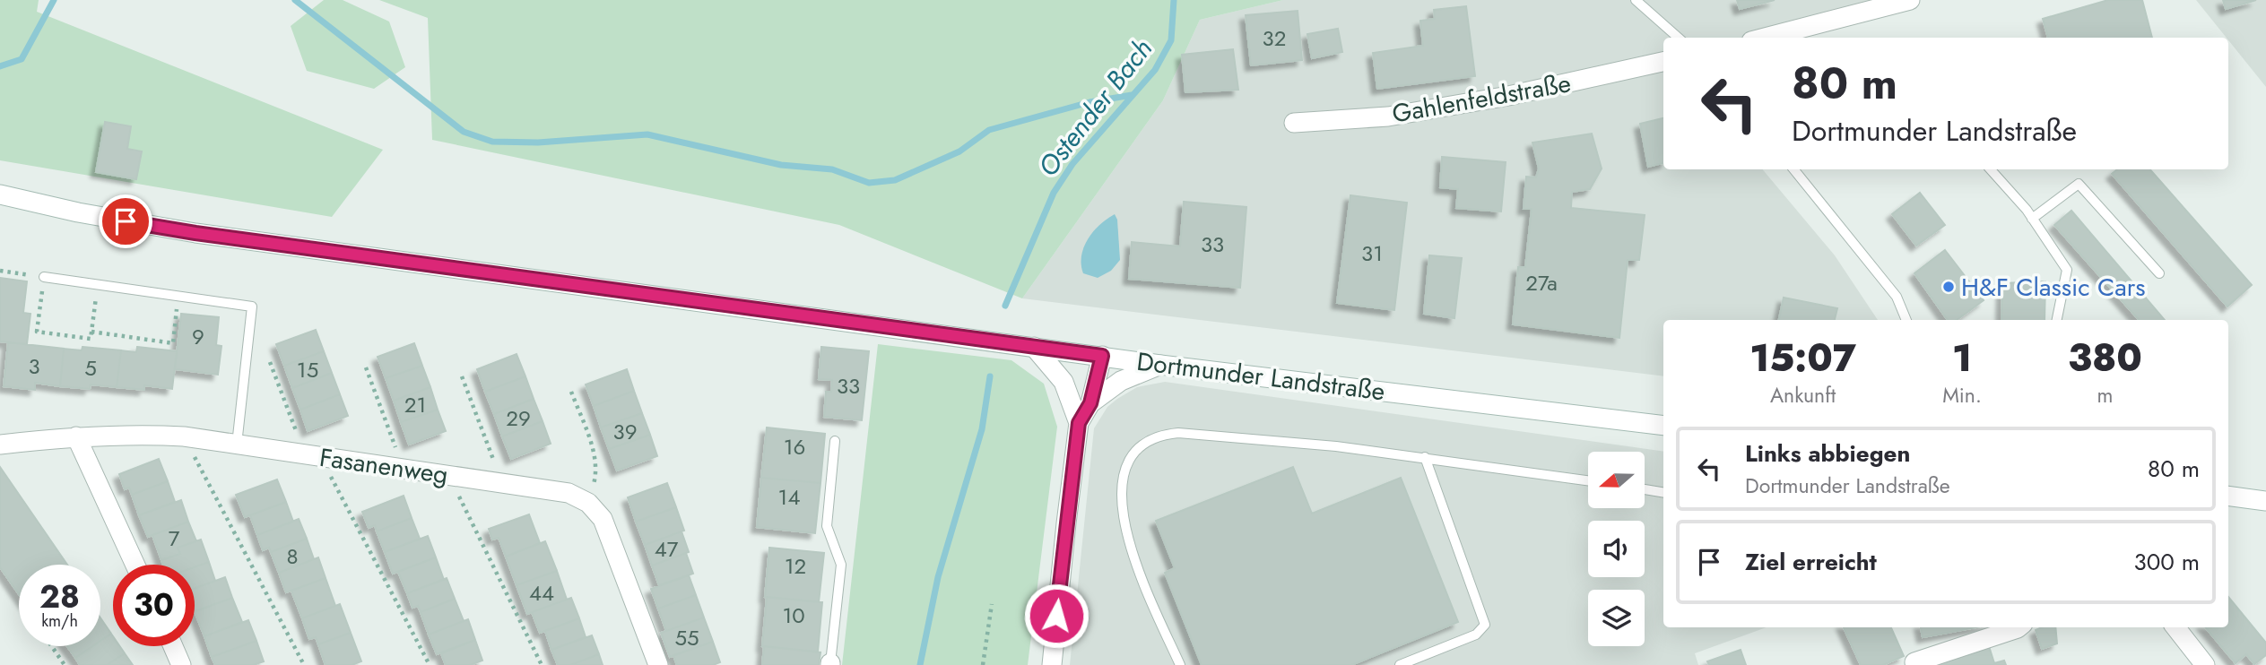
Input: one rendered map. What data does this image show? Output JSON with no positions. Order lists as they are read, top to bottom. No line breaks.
{"streets":{"street":["Gahlenfeldstraße","Dortmunder Landstraße","Fasanenweg"]},"water":["Ostender Bach"],"places":["H&F Classic Cars"],"house_numbers":["32","33","31","27a","9","3","5","15","33","21","29","39","16","14","7","47","8","12","44","10","55"],"north":"left","page":{"turn":["80 m","Dortmunder Landstraße"],"eta":["15:07","Ankunft","1","Min.","380","m"],"list":[{"name":"Links abbiegen","note":"Dortmunder Landstraße","value":"80 m"},{"name":"Ziel erreicht","value":"300 m"}],"speed":"28 km/h","limit":"30"}}
